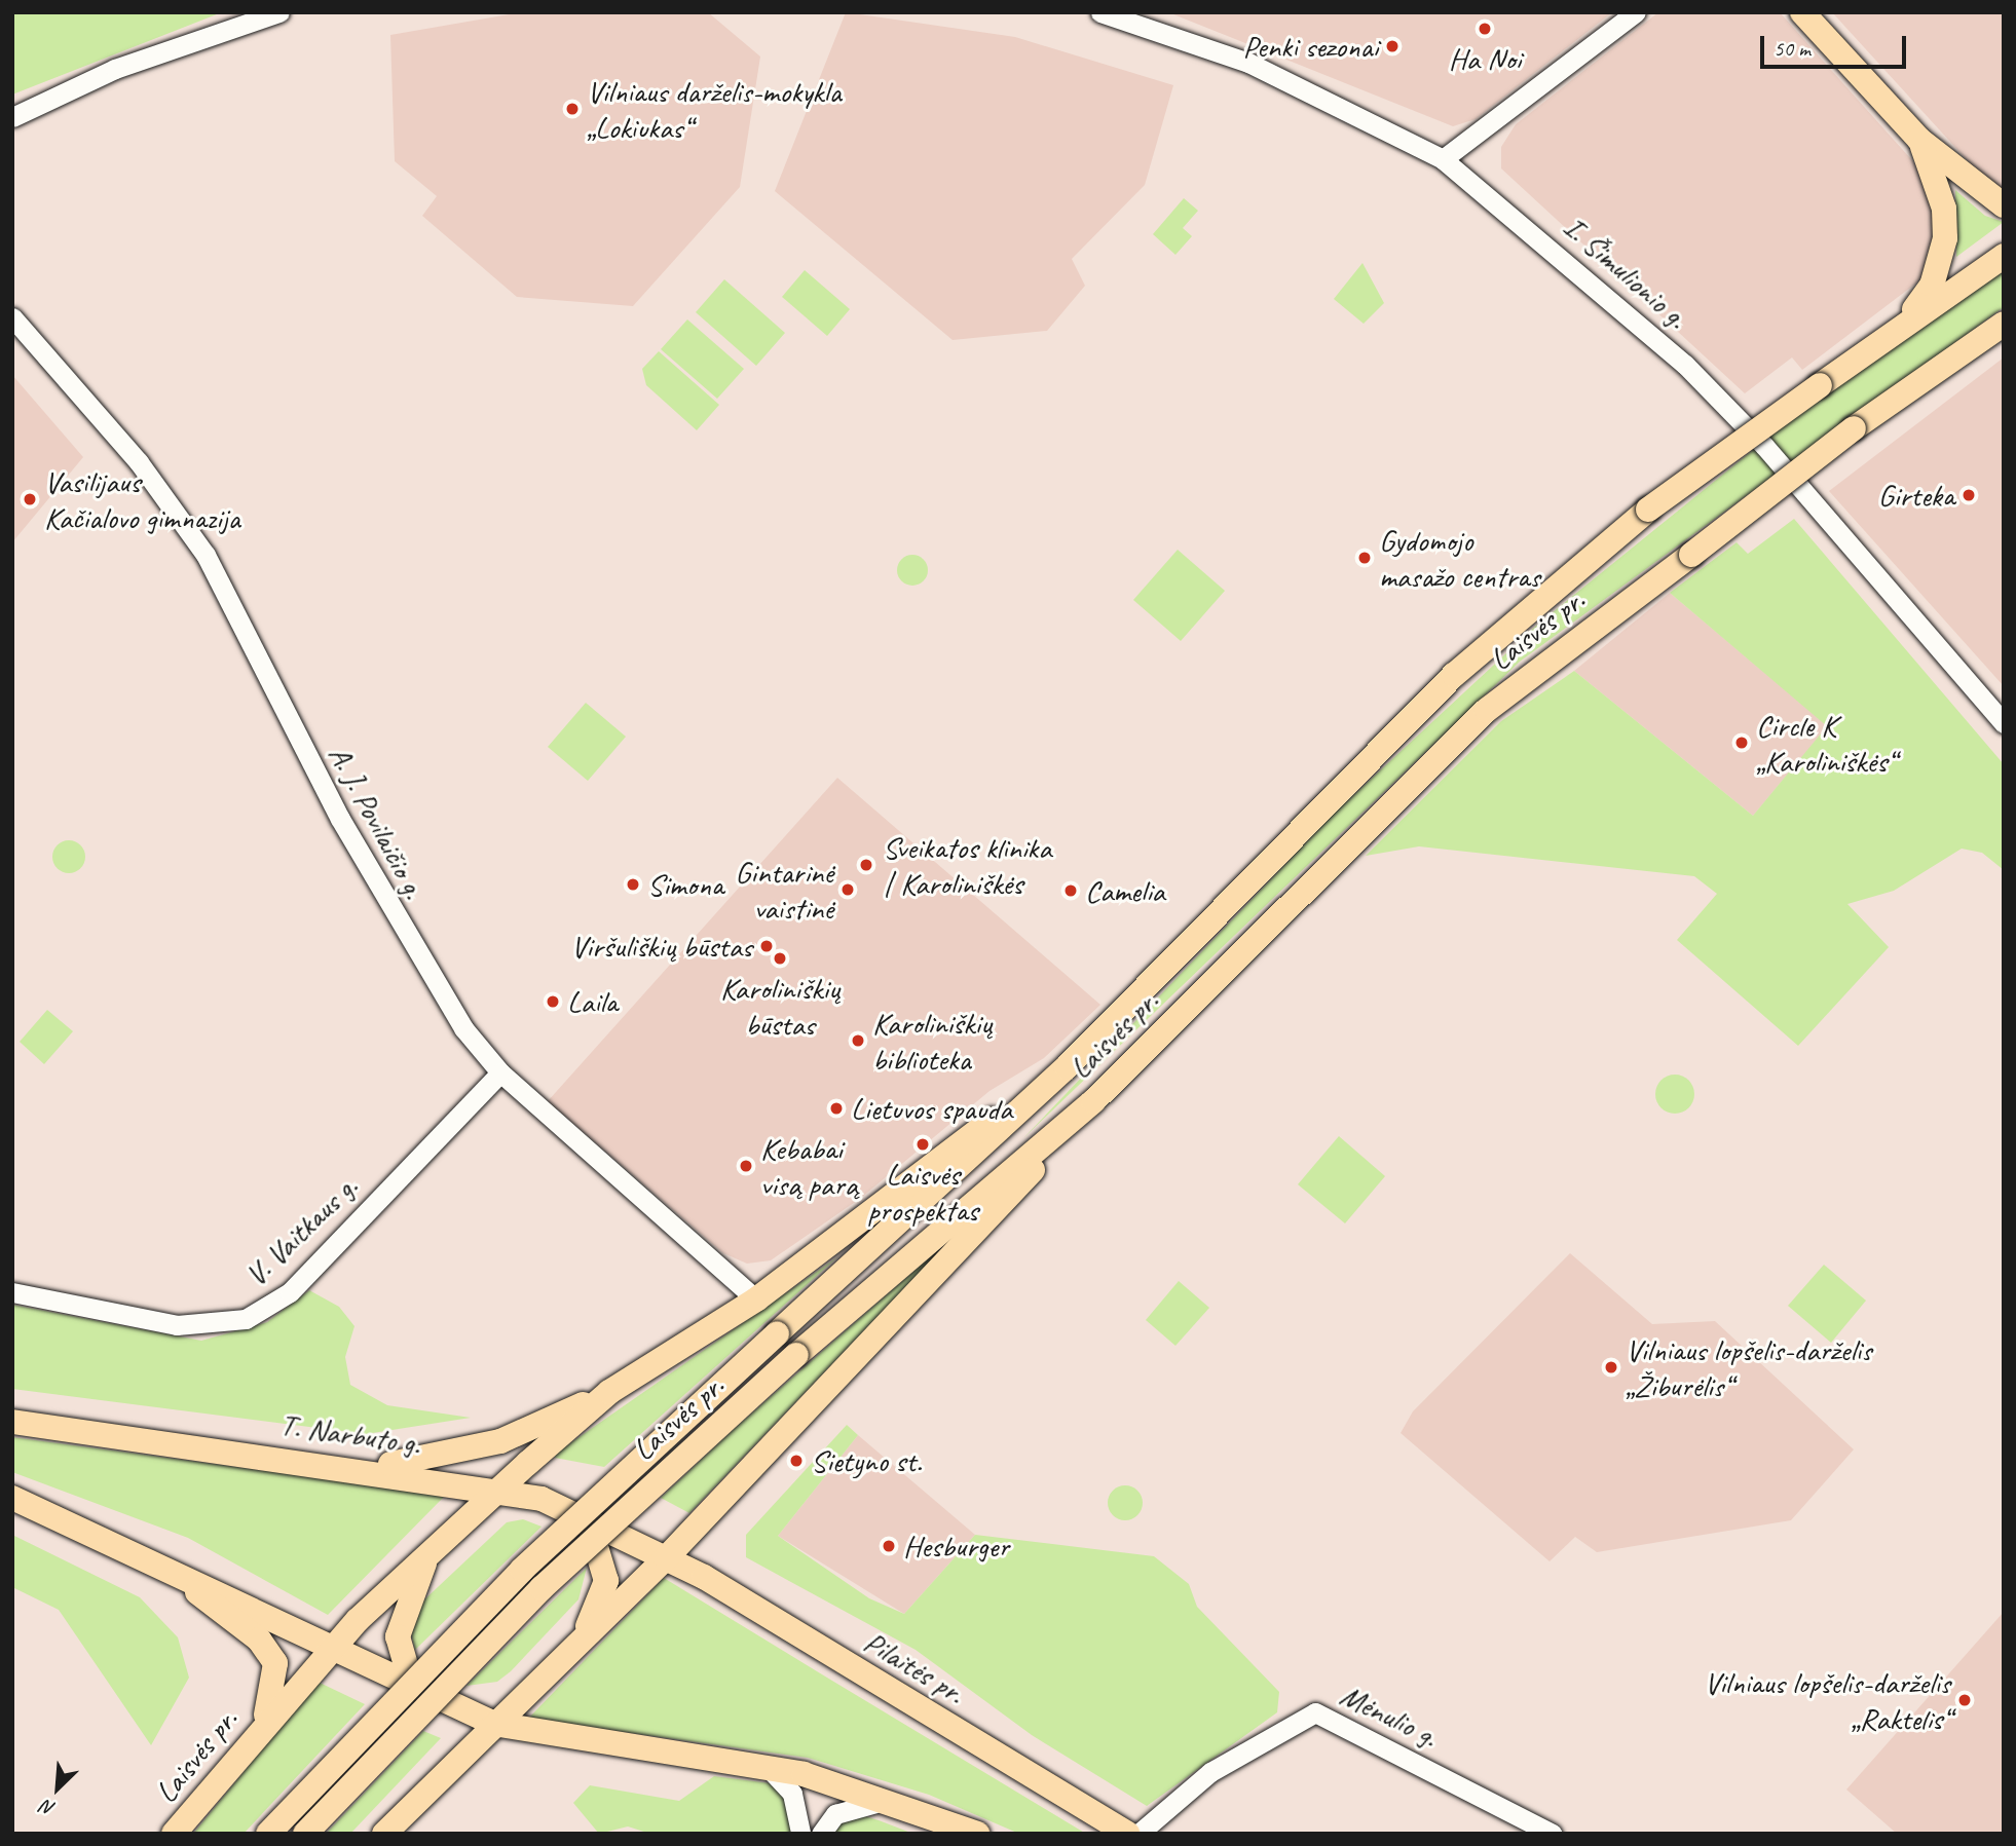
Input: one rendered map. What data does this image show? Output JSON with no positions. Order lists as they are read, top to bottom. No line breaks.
{"streets":{"main road":["Laisvės pr.","T. Narbuto g.","Pilaitės pr."],"street":["I. Šimulionio g.","A. J. Povilaičio g.","V. Vaitkaus g.","Mėnulio g."]},"crossings":[["Laisvės pr.","A. J. Povilaičio g."],["Laisvės pr.","T. Narbuto g."],["A. J. Povilaičio g.","V. Vaitkaus g."],["T. Narbuto g.","Pilaitės pr."]],"places":["Ha Noi","Penki sezonai","Vilniaus darželis-mokykla „Lokiukas“","Girteka","Vasilijaus Kačialovo gimnazija","Gydomojo masažo centras","Circle K „Karoliniškės“","Sveikatos klinika | Karoliniškės","Simona","Gintarinė vaistinė","Camelia","Viršuliškių būstas","Karoliniškių būstas","Laila","Karoliniškių biblioteka","Lietuvos spauda","Laisvės prospektas","Kebabai visą parą","Vilniaus lopšelis-darželis „Žiburėlis“","Sietyno st.","Hesburger","Vilniaus lopšelis-darželis „Raktelis“"],"scale_bar":"50 m","north":"bottom left"}
